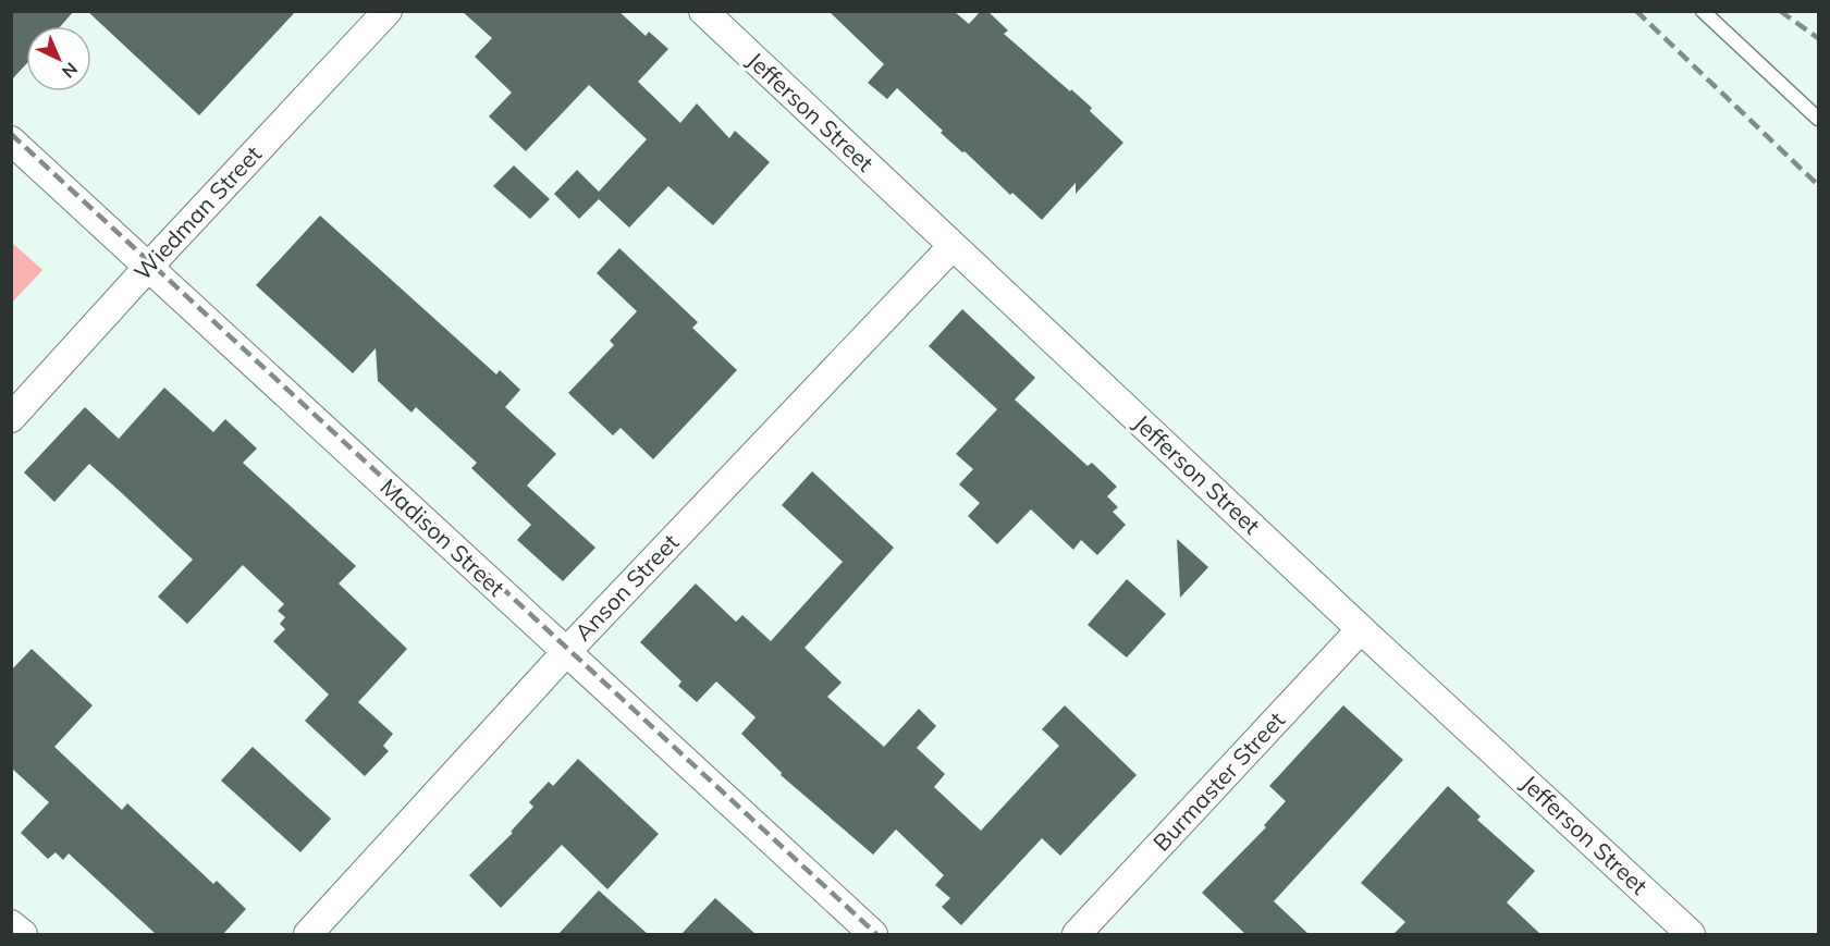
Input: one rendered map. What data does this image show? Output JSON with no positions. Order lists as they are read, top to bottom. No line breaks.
{"streets":{"street":["Jefferson Street","Wiedman Street","Madison Street","Anson Street","Burmaster Street"]},"crossings":[["Jefferson Street","Anson Street"],["Jefferson Street","Burmaster Street"],["Wiedman Street","Madison Street"],["Madison Street","Anson Street"]],"north":"bottom right"}
